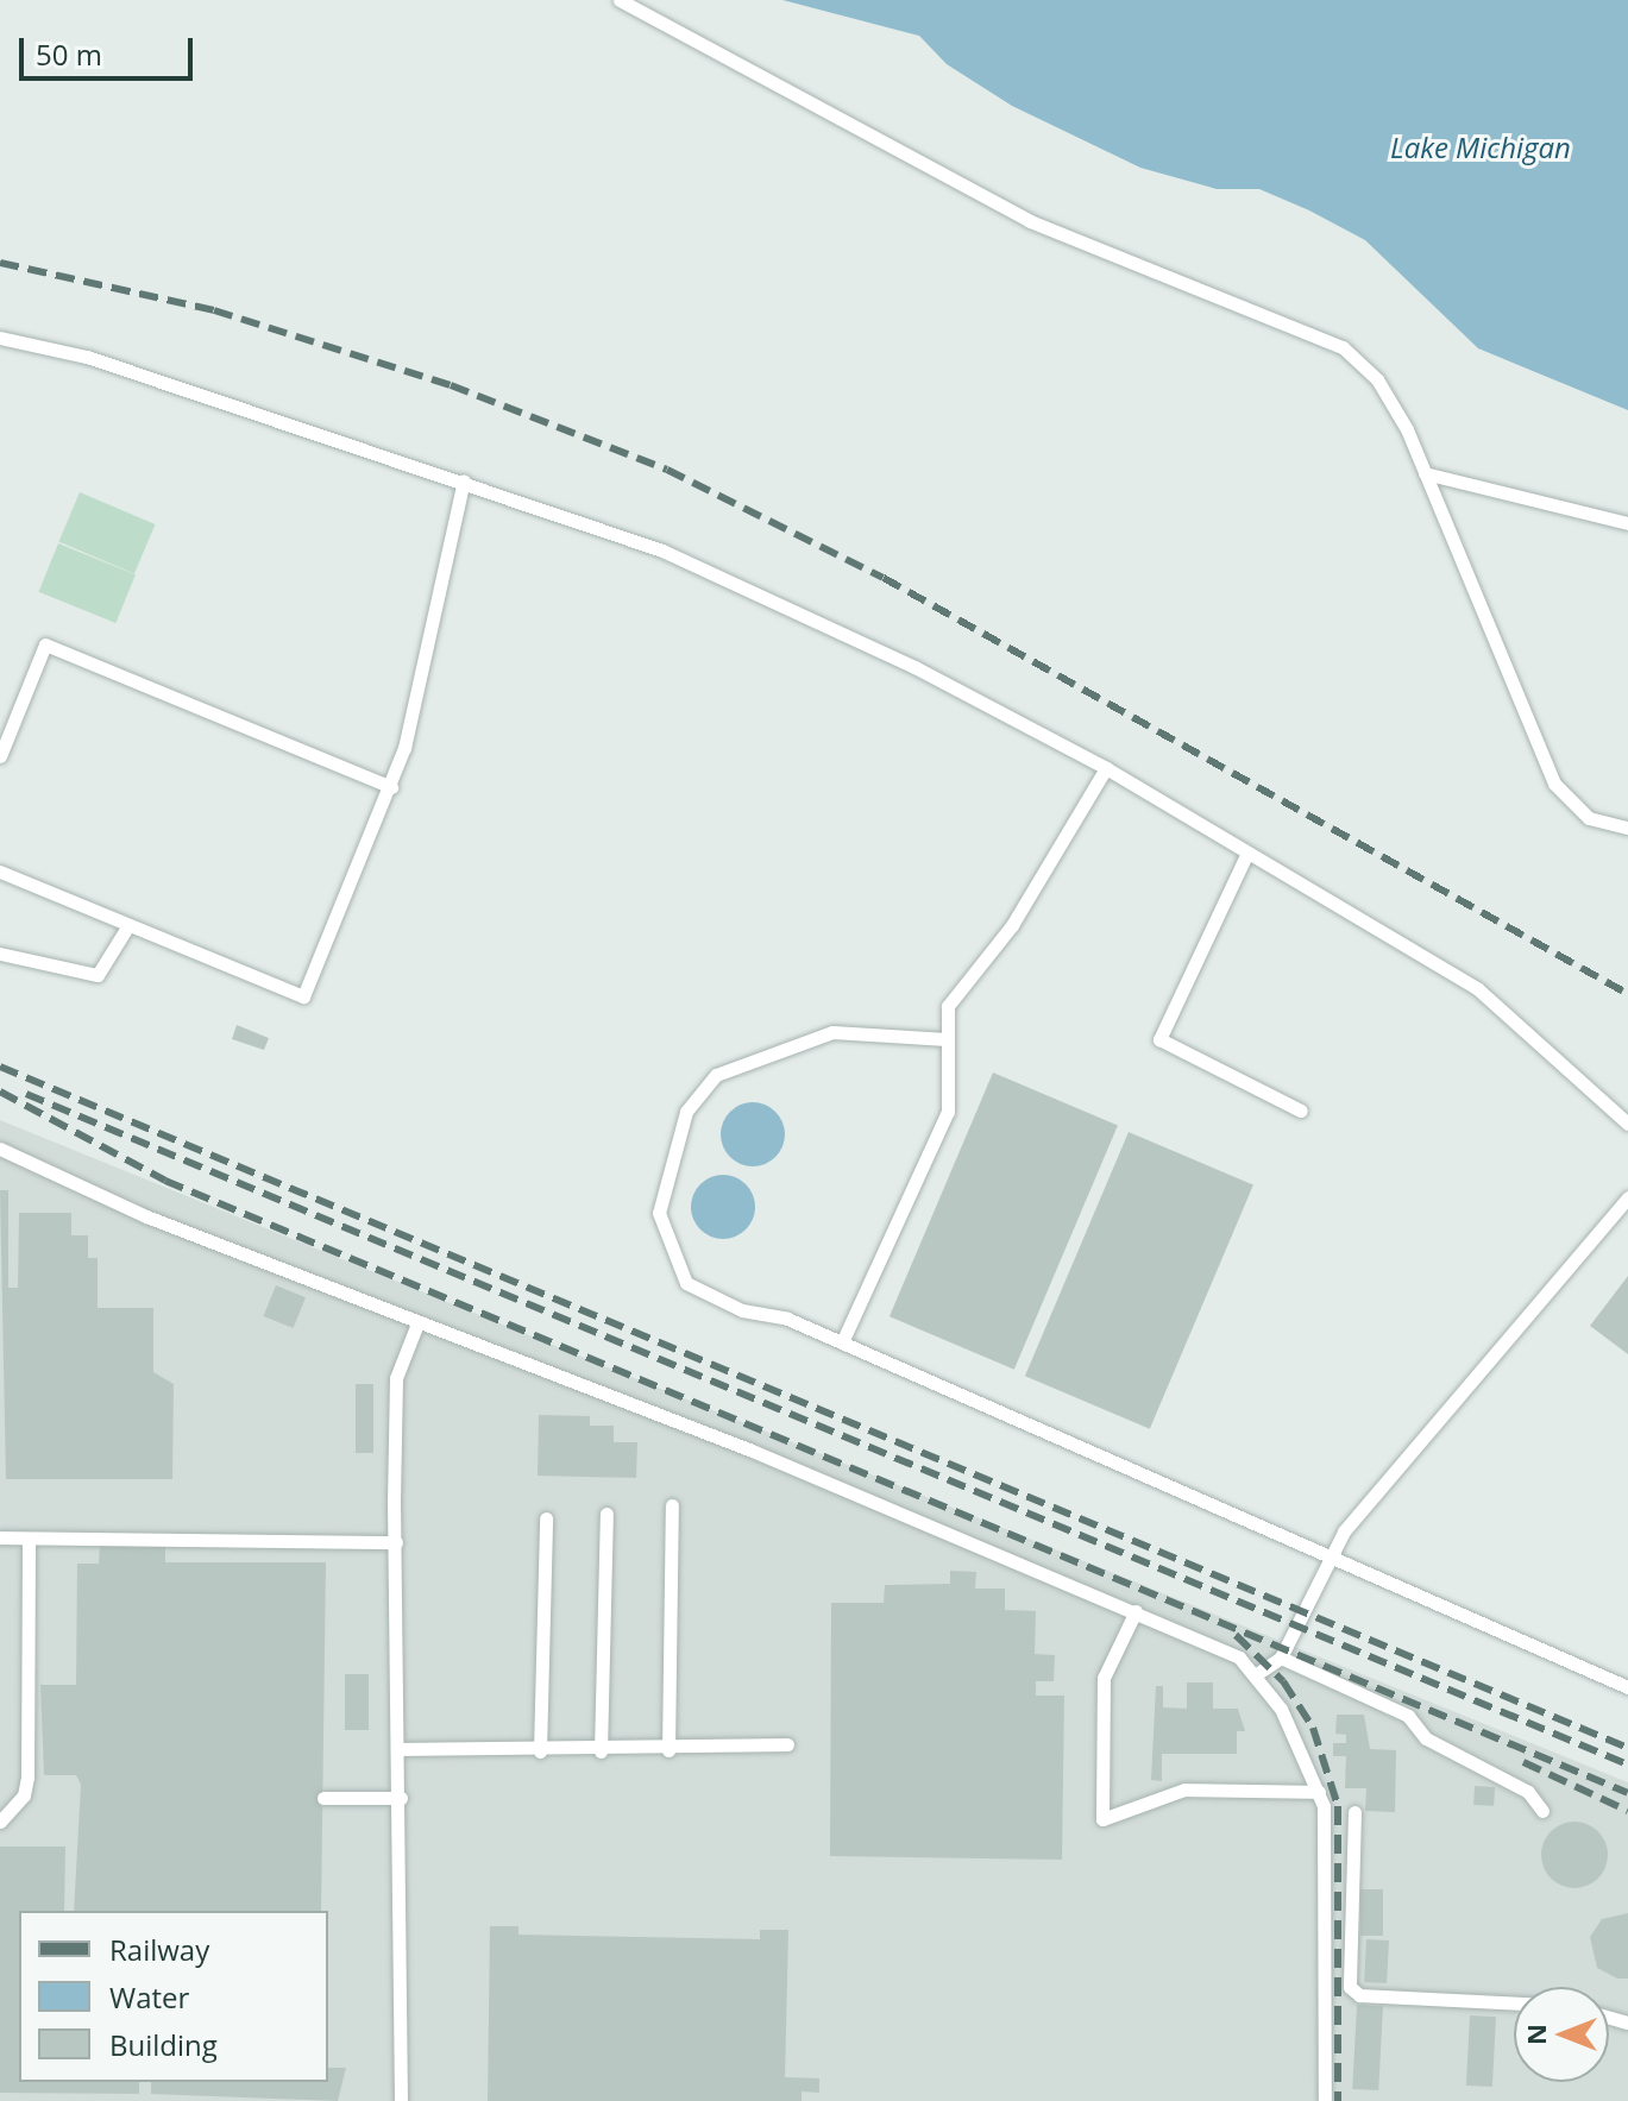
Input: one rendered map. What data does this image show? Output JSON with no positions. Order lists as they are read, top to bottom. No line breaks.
{"water":["Lake Michigan"],"legend":["Railway","Water","Building"],"scale_bar":"50 m","north":"left"}
